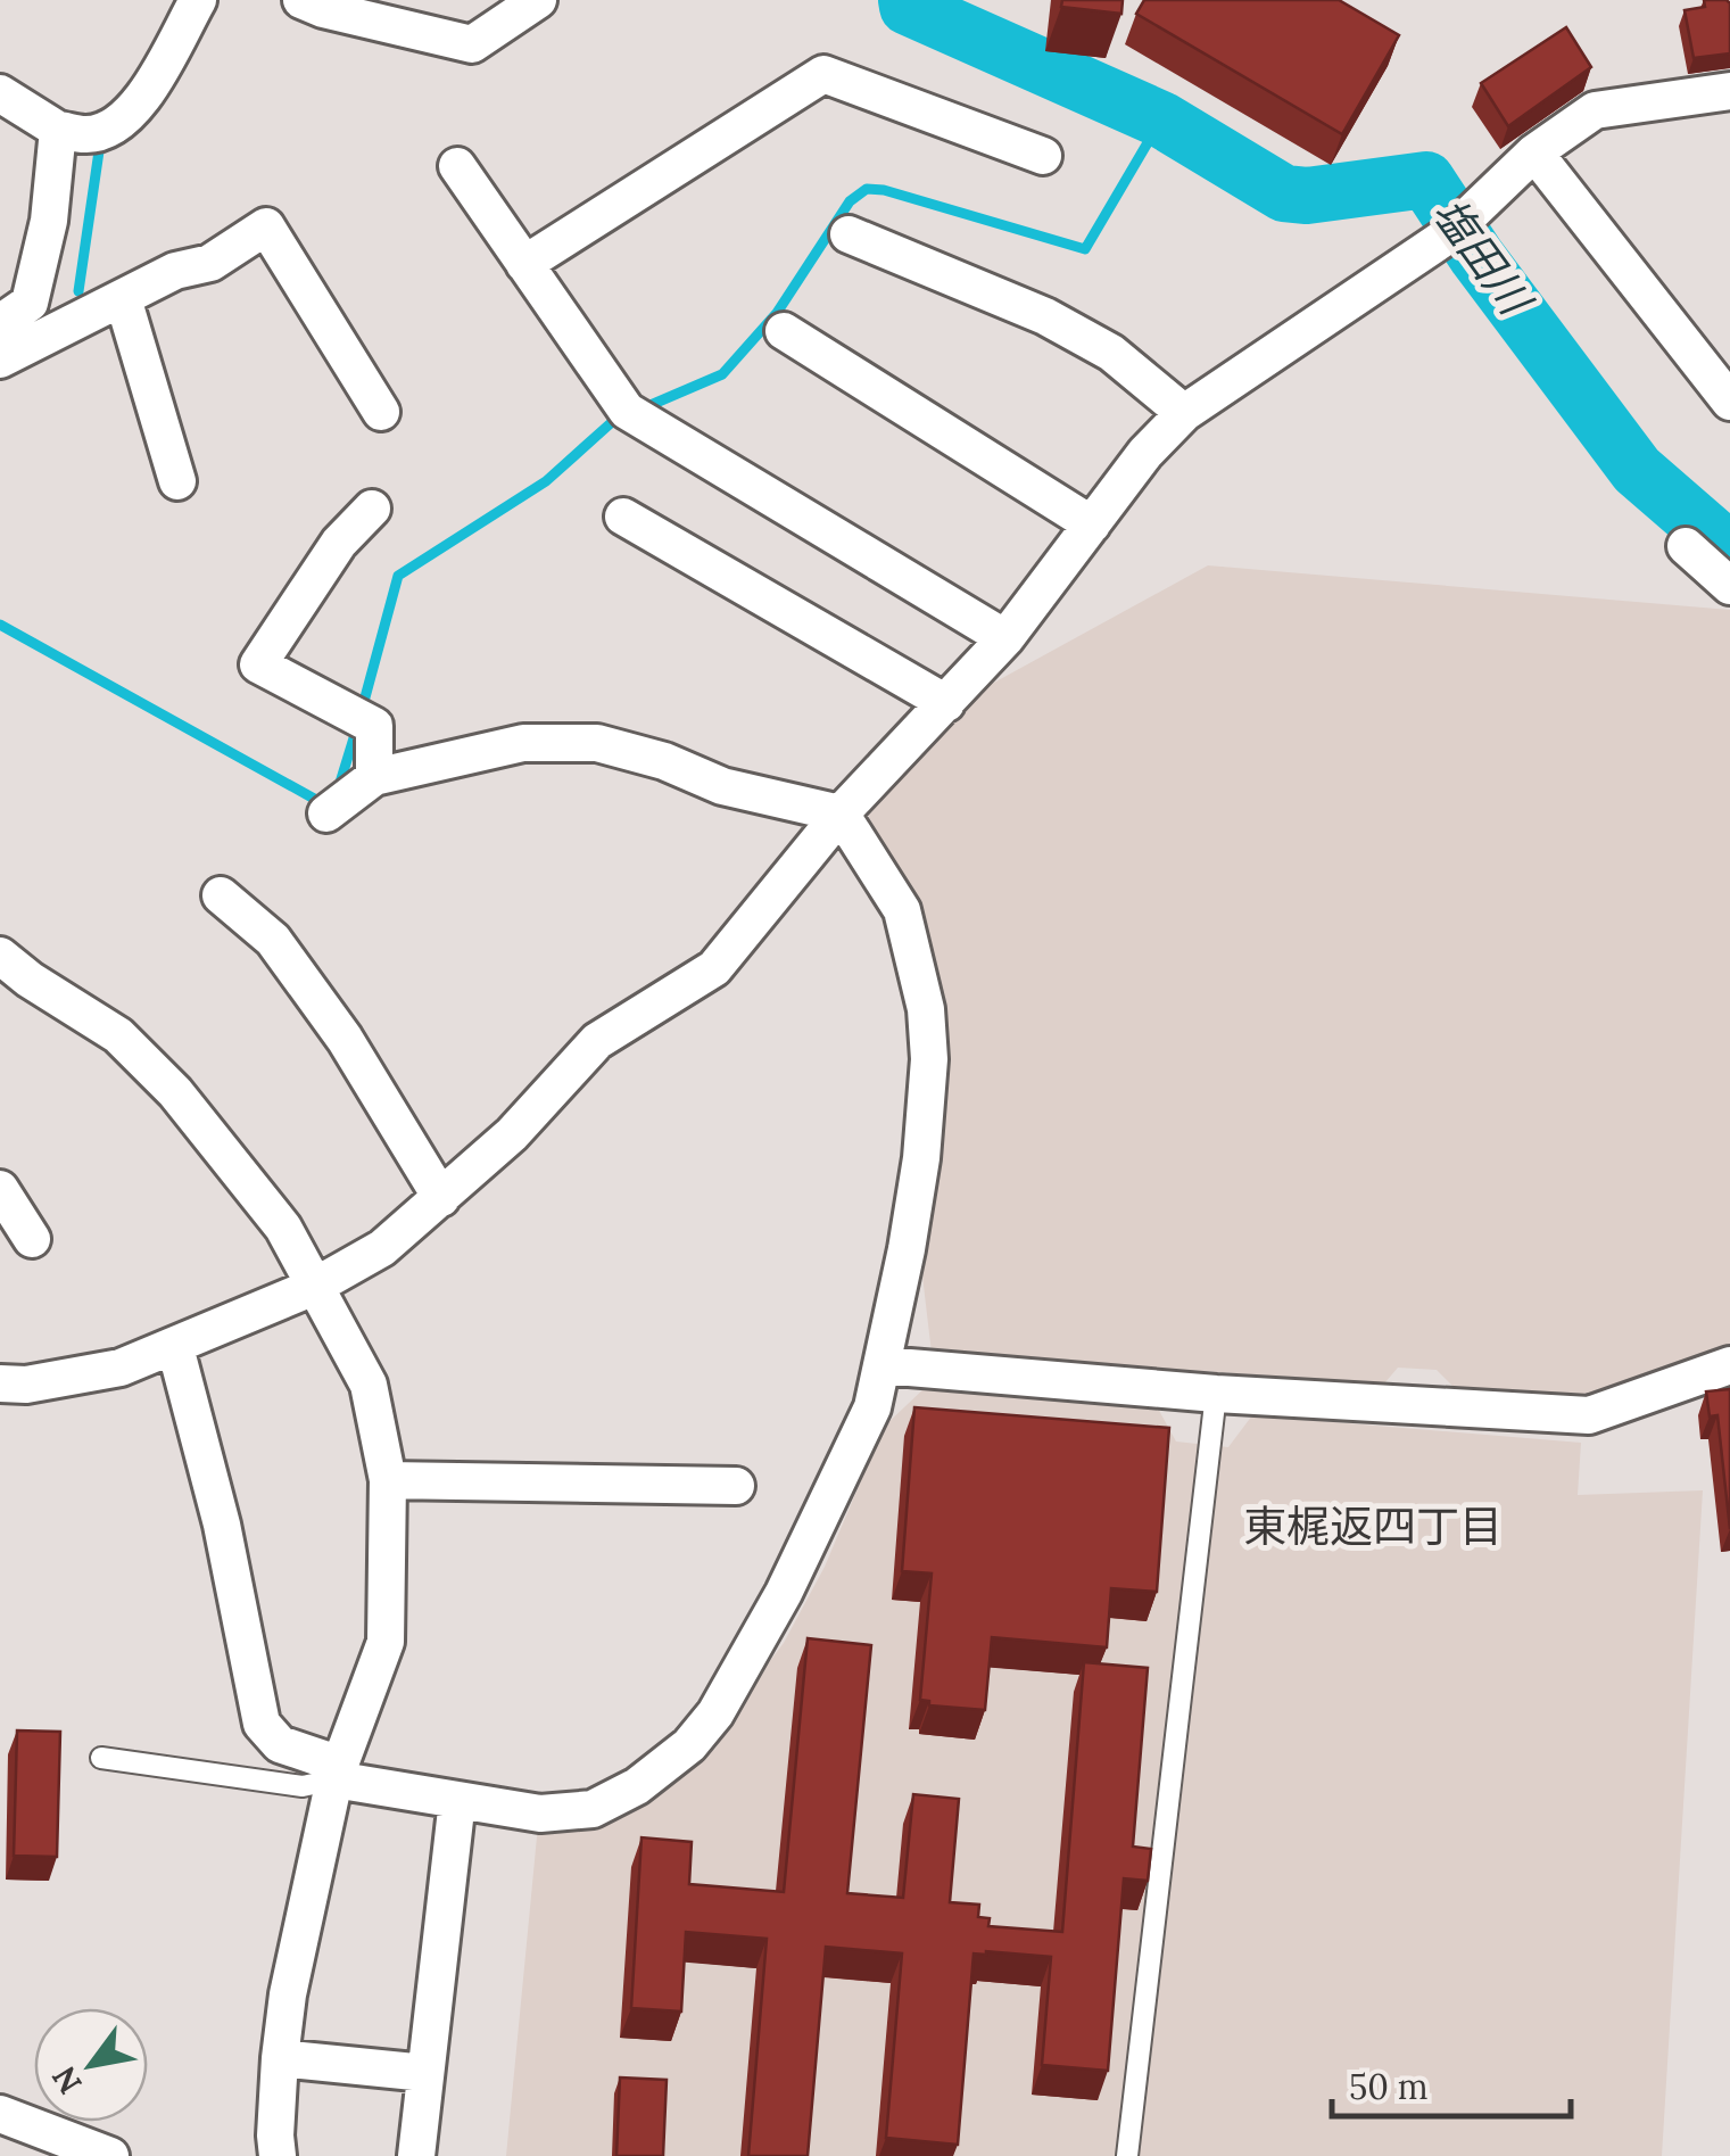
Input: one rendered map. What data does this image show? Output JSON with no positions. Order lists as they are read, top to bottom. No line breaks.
{"districts":["東梶返四丁目"],"water":["塩田川"],"scale_bar":"50 m","north":"bottom left"}
